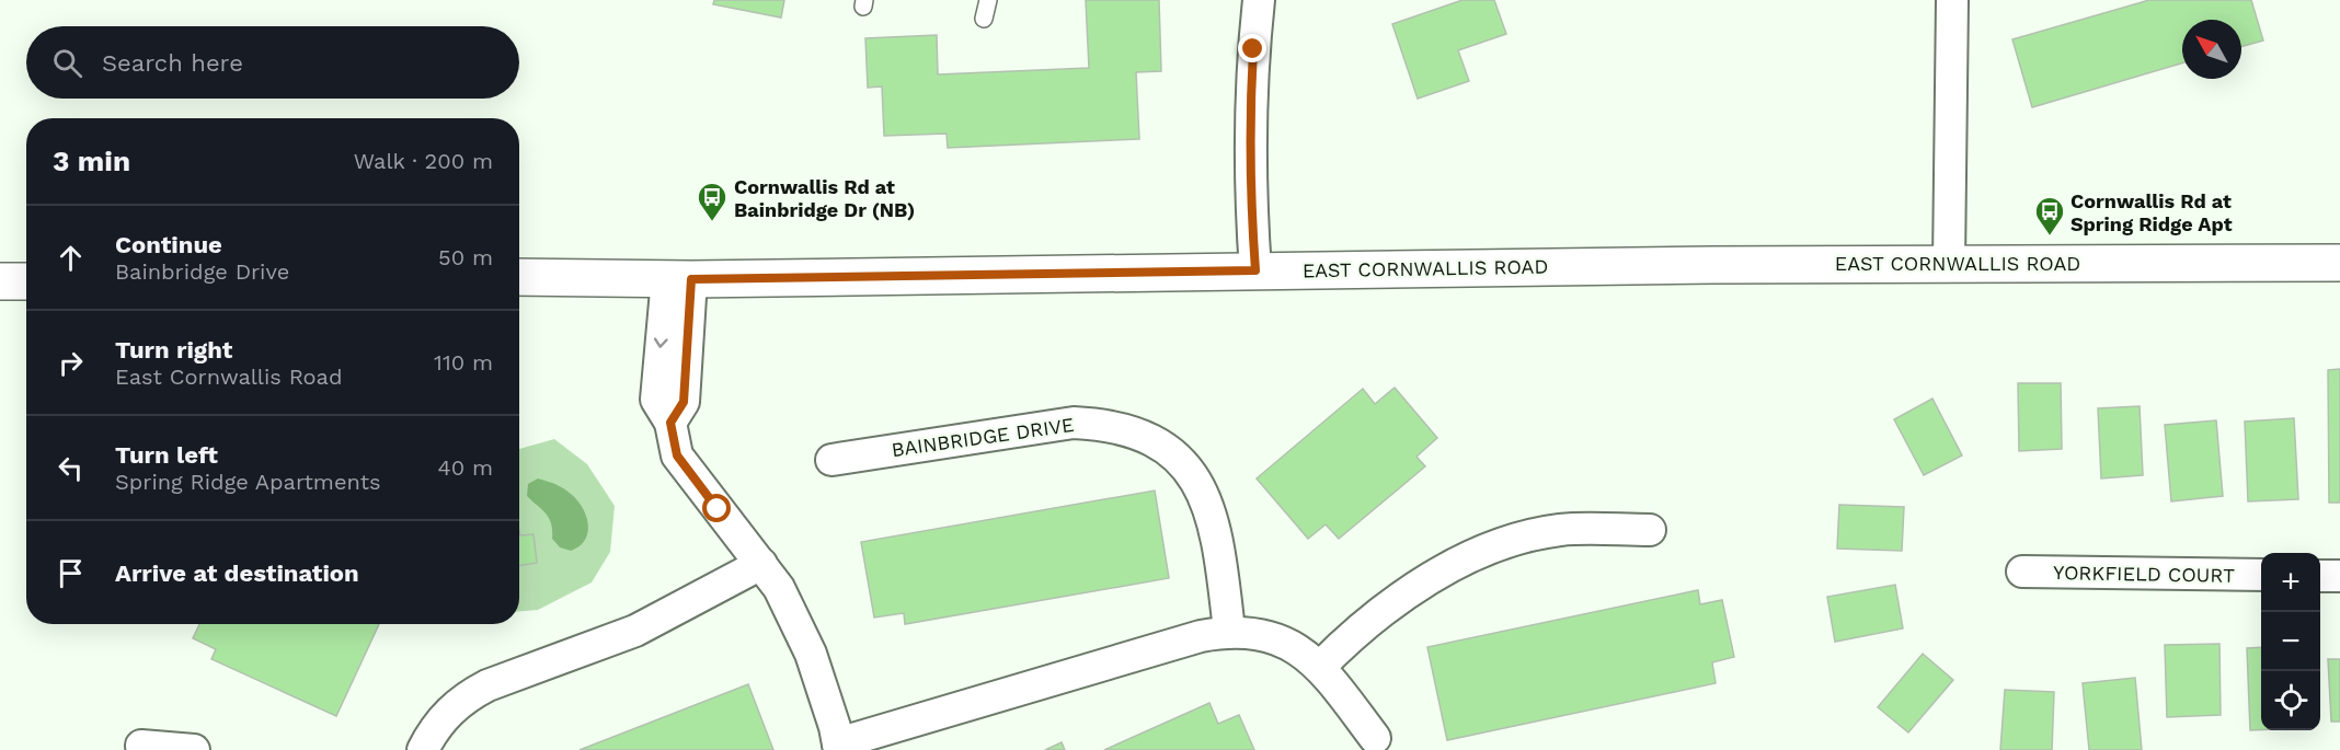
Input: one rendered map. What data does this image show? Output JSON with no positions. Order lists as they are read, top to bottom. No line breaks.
{"streets":{"street":["EAST CORNWALLIS ROAD","BAINBRIDGE DRIVE","YORKFIELD COURT"]},"places":{"bus stop":["Cornwallis Rd at Bainbridge Dr (NB)","Cornwallis Rd at Spring Ridge Apt"]},"north":"top left","page":{"search":"Search here","heading":["3 min","Walk · 200 m"],"list":[["Continue","Bainbridge Drive","50 m"],["Turn right","East Cornwallis Road","110 m"],["Turn left","Spring Ridge Apartments","40 m"],"Arrive at destination"],"map_buttons":["+","−"]}}
